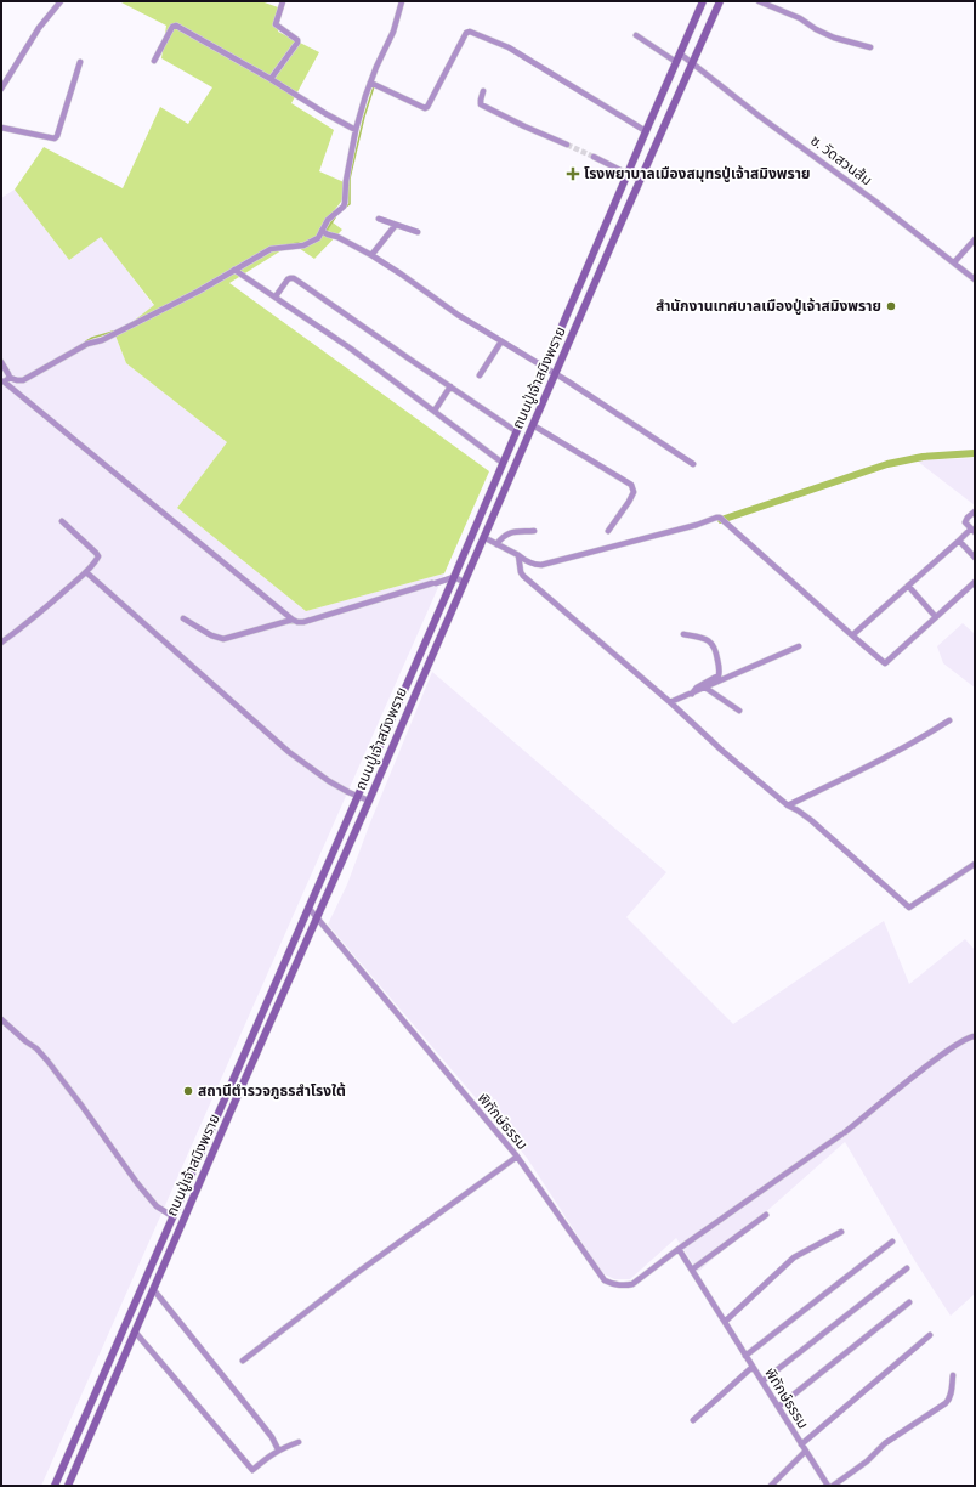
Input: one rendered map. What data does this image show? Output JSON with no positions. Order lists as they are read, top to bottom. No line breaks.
{"streets":{"main road":["ถนนปู่เจ้าสมิงพราย"],"street":["ซ. วัดสวนส้ม","พิทักษ์ธรรม"]},"crossings":[["ซ. วัดสวนส้ม","ถนนปู่เจ้าสมิงพราย"],["ถนนปู่เจ้าสมิงพราย","พิทักษ์ธรรม"]],"places":{"health":["โรงพยาบาลเมืองสมุทรปู่เจ้าสมิงพราย"],"other":["สำนักงานเทศบาลเมืองปู่เจ้าสมิงพราย","สถานีตำรวจภูธรสำโรงใต้"]}}
